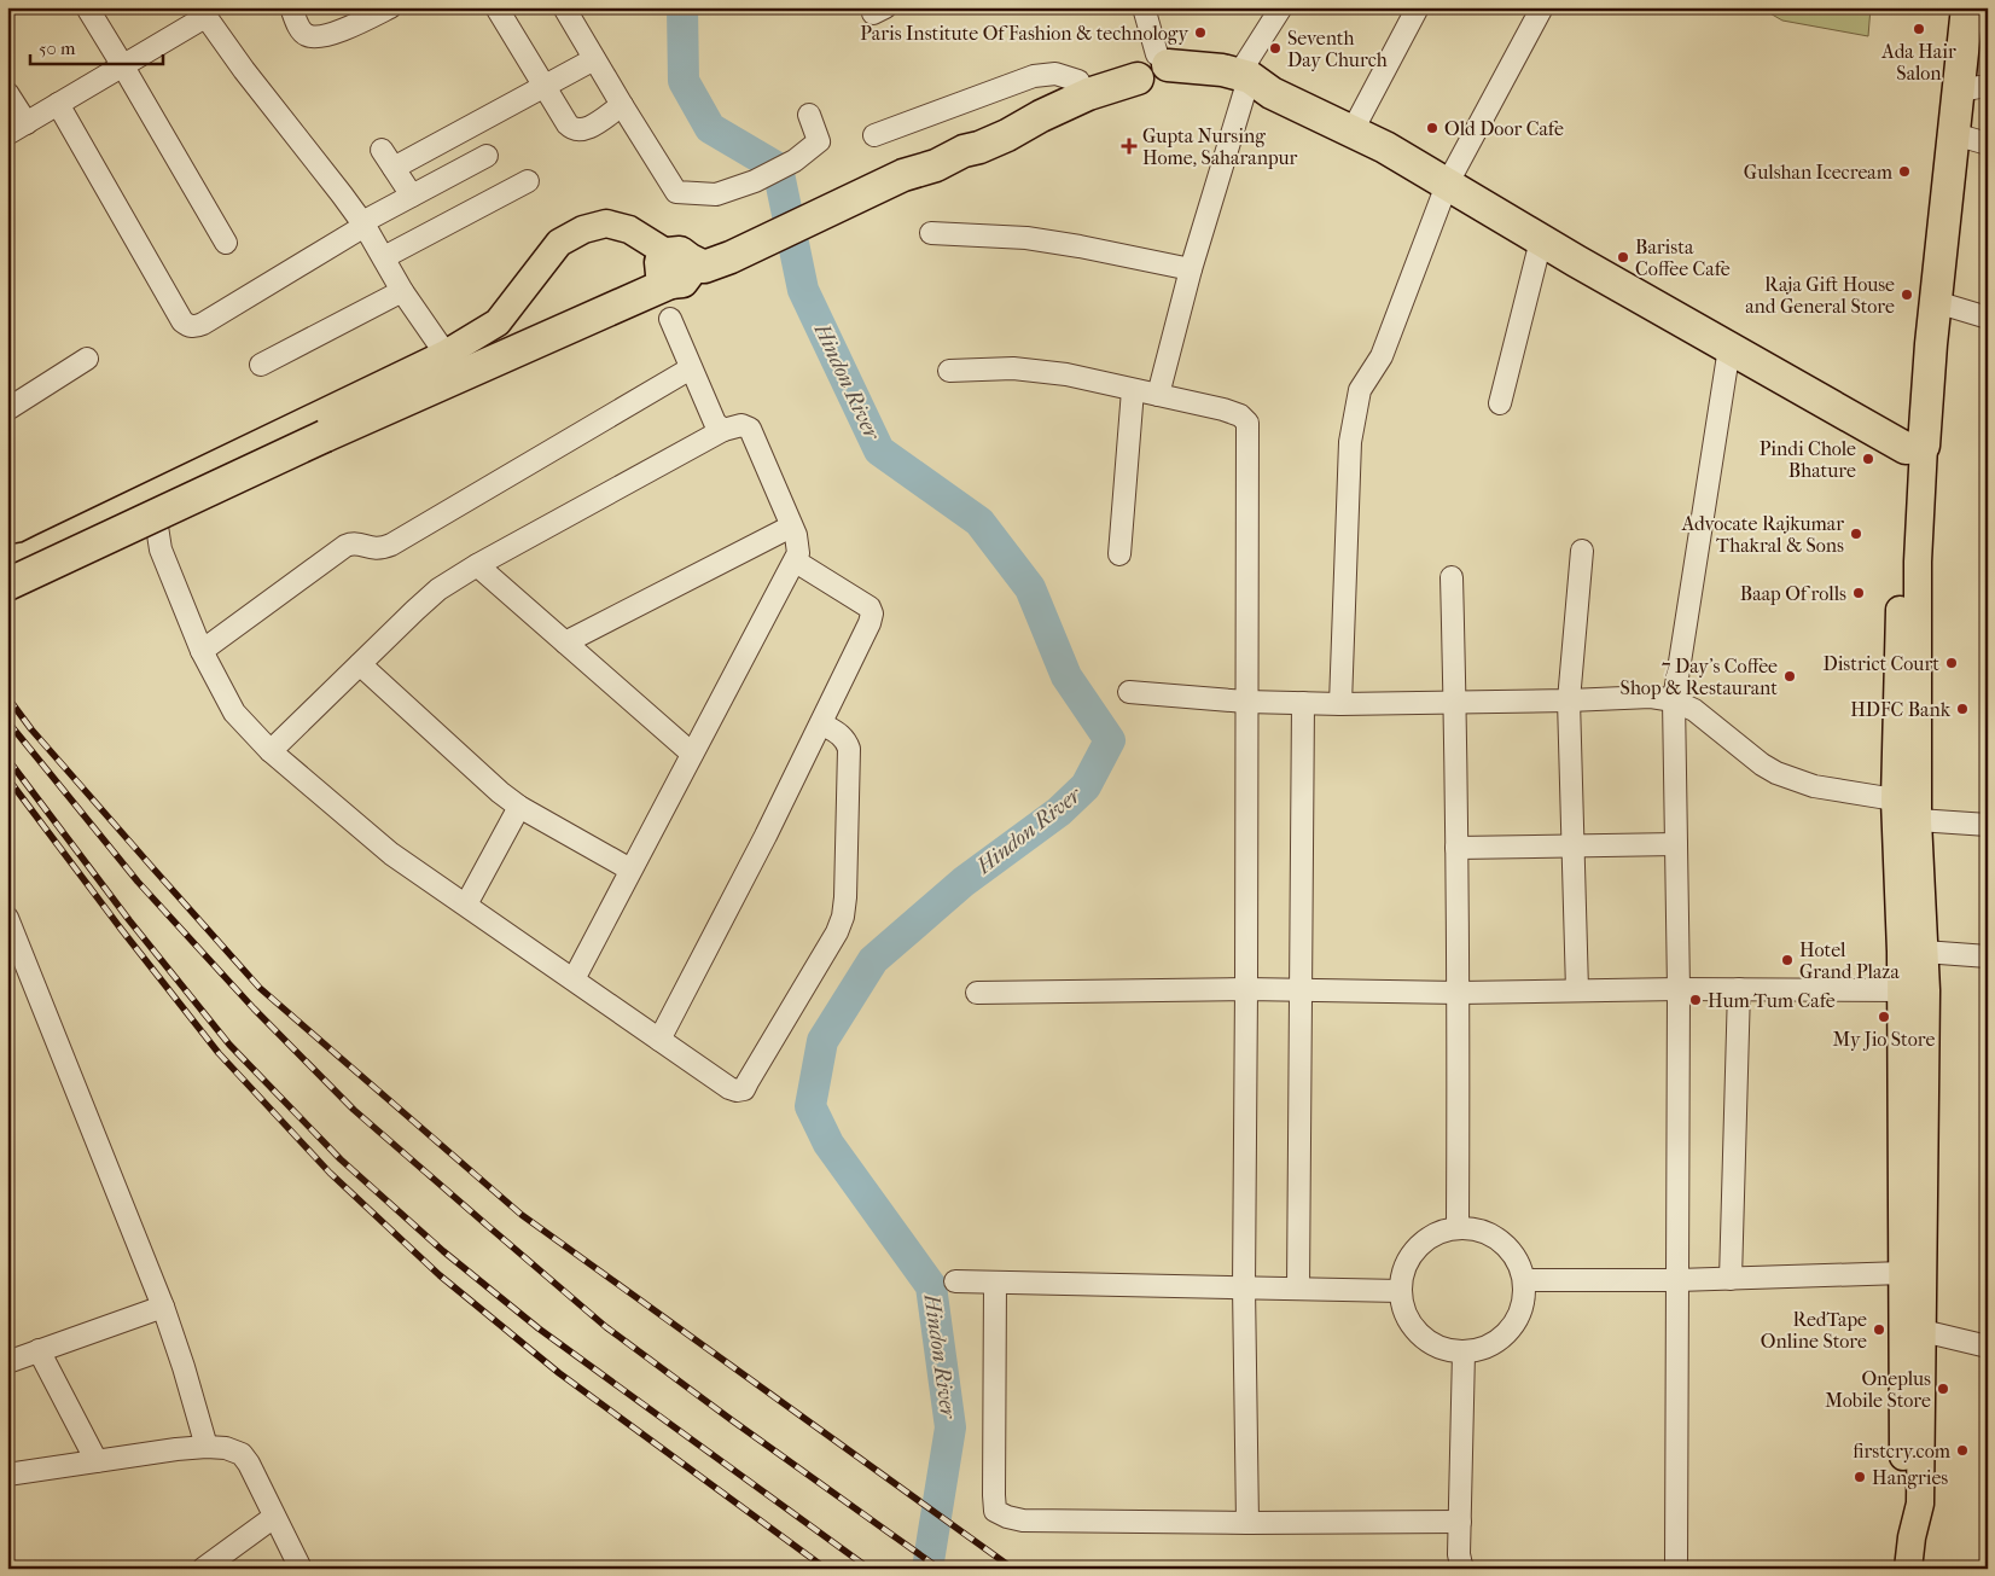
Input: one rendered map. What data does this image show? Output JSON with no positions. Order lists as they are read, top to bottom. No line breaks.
{"water":["Hindon River"],"places":{"other":["Ada Hair Salon","Paris Institute Of Fashion & technology","Seventh Day Church","Old Door Cafe","Gulshan Icecream","Barista Coffee Cafe","Raja Gift House and General Store","Pindi Chole Bhature","Advocate Rajkumar Thakral & Sons","Baap Of rolls","District Court","7 Day's Coffee Shop & Restaurant","HDFC Bank","Hotel Grand Plaza","Hum Tum Cafe","My Jio Store","RedTape Online Store","Oneplus Mobile Store","firstcry.com","Hangries"],"health":["Gupta Nursing Home, Saharanpur"]},"scale_bar":"50 m"}
